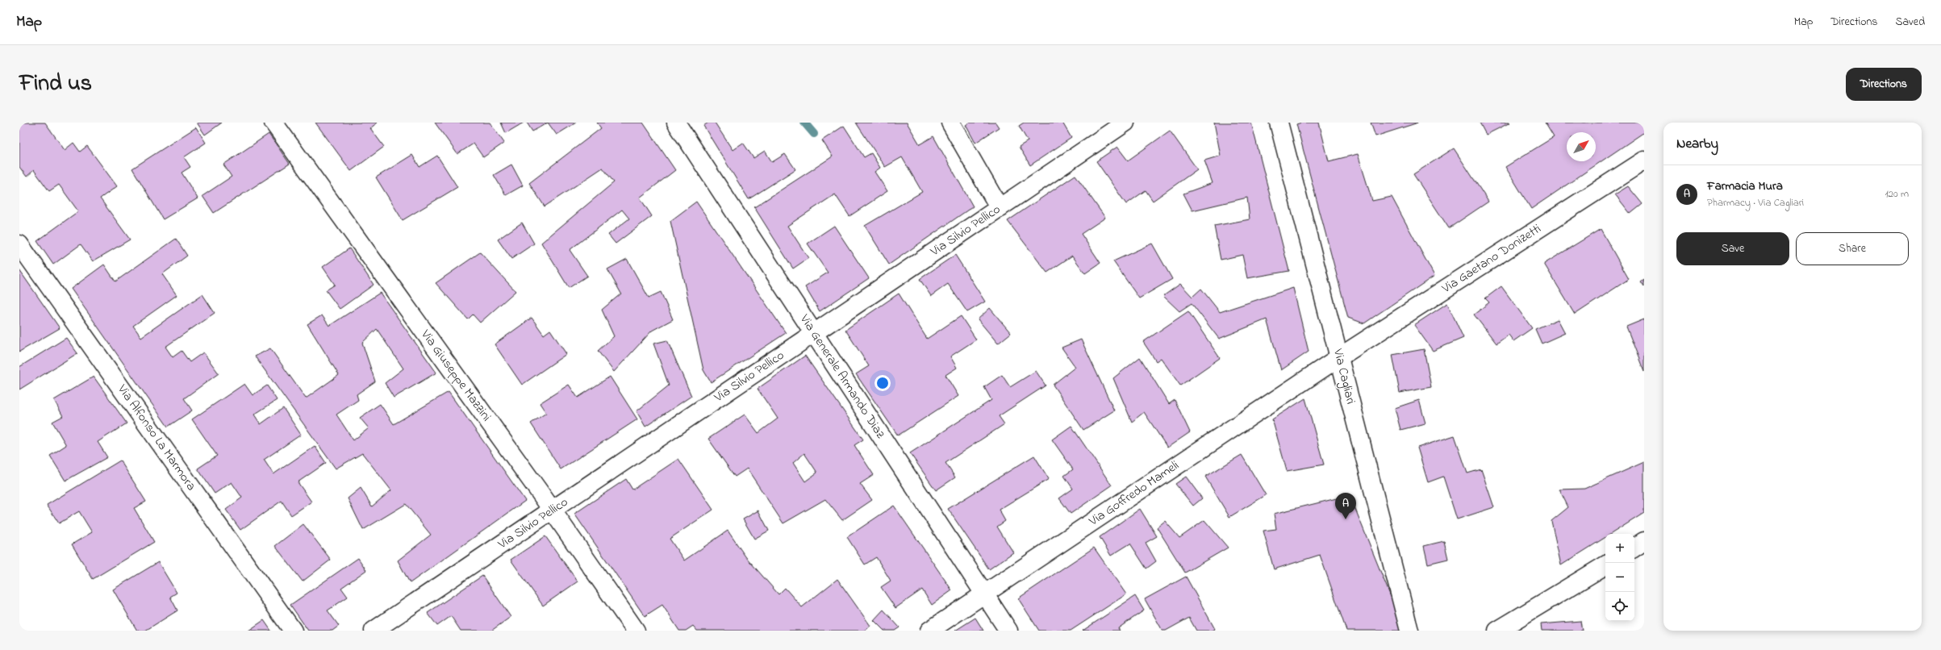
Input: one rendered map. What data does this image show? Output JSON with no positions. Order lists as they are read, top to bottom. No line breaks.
{"streets":{"street":["Via Silvio Pellico","Via Gaetano Donizetti","Via Giuseppe Mazzini","Via Generale Armando Diaz","Via Cagliari","Via Alfonso La Marmora","Via Goffredo Mameli"]},"crossings":[["Via Silvio Pellico","Via Giuseppe Mazzini"],["Via Silvio Pellico","Via Generale Armando Diaz"],["Via Gaetano Donizetti","Via Cagliari"],["Via Gaetano Donizetti","Via Goffredo Mameli"],["Via Generale Armando Diaz","Via Goffredo Mameli"],["Via Cagliari","Via Goffredo Mameli"]],"north":"top right","page":{"header":"Map","nav":["Map","Directions","Saved"],"title":"Find us","buttons":["Directions",["Save","Share"]],"heading":"Nearby","list":[{"mark":"A","name":"Farmacia Mura","note":"Pharmacy · Via Cagliari","value":"120 m"}],"pins":"A","map_buttons":["+","−"]}}
